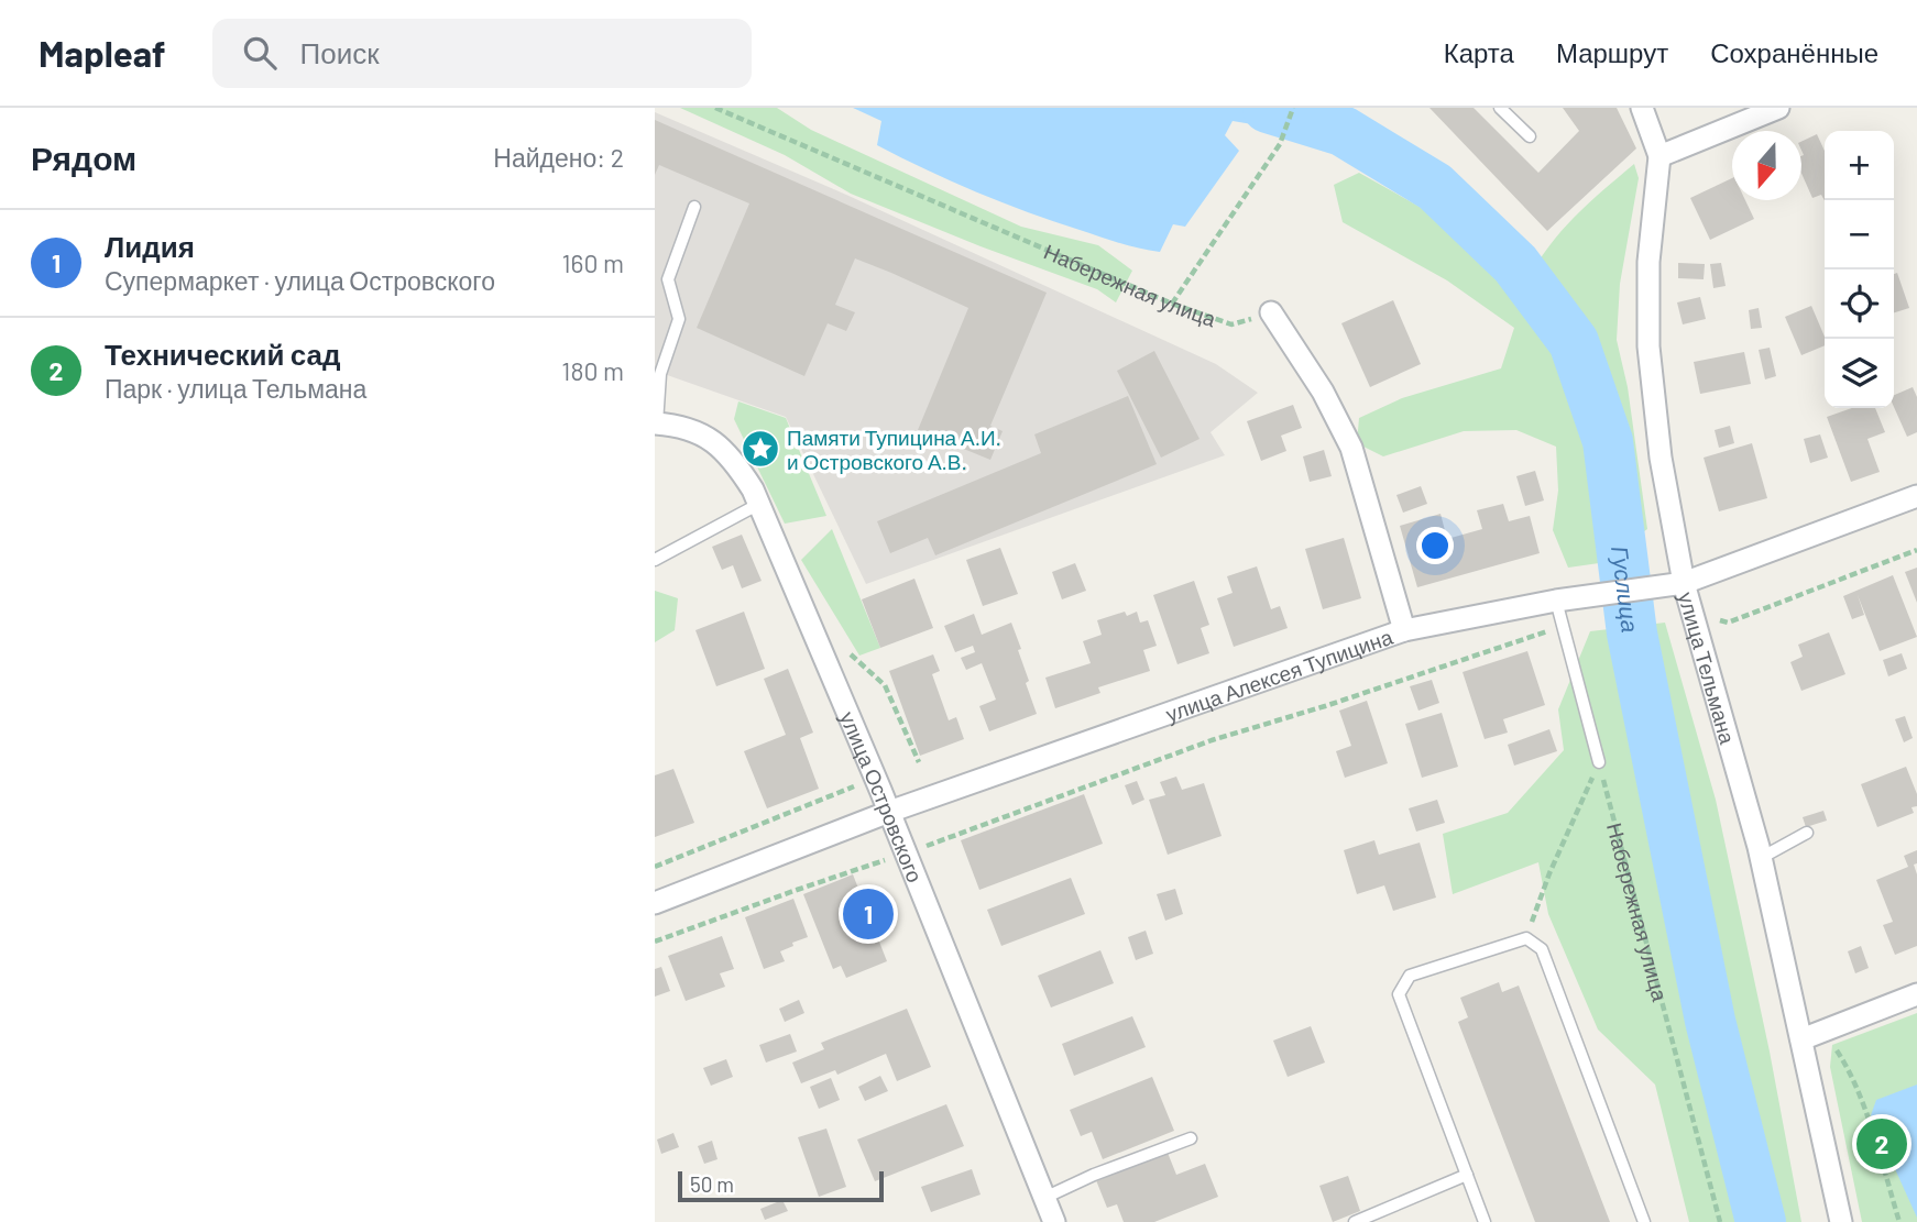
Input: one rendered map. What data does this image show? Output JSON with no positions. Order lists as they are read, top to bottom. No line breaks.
{"streets":{"street":["улица Тельмана","улица Алексея Тупицина","улица Островского"],"path":["Набережная улица"]},"crossings":[["улица Тельмана","улица Алексея Тупицина"],["улица Алексея Тупицина","улица Островского"]],"water":["Гуслица"],"places":{"place":["Памяти Тупицина А.И. и Островского А.В."]},"scale_bar":"50 m","north":"bottom","page":{"header":"Mapleaf","search":"Поиск","nav":["Карта","Маршрут","Сохранённые"],"heading":["Рядом","Найдено: 2"],"map_buttons":["+","−"],"list":[{"mark":"1","name":"Лидия","note":"Супермаркет · улица Островского","value":"160 m"},{"mark":"2","name":"Технический сад","note":"Парк · улица Тельмана","value":"180 m"}],"pins":["1","2"],"scale":"50 m"}}
